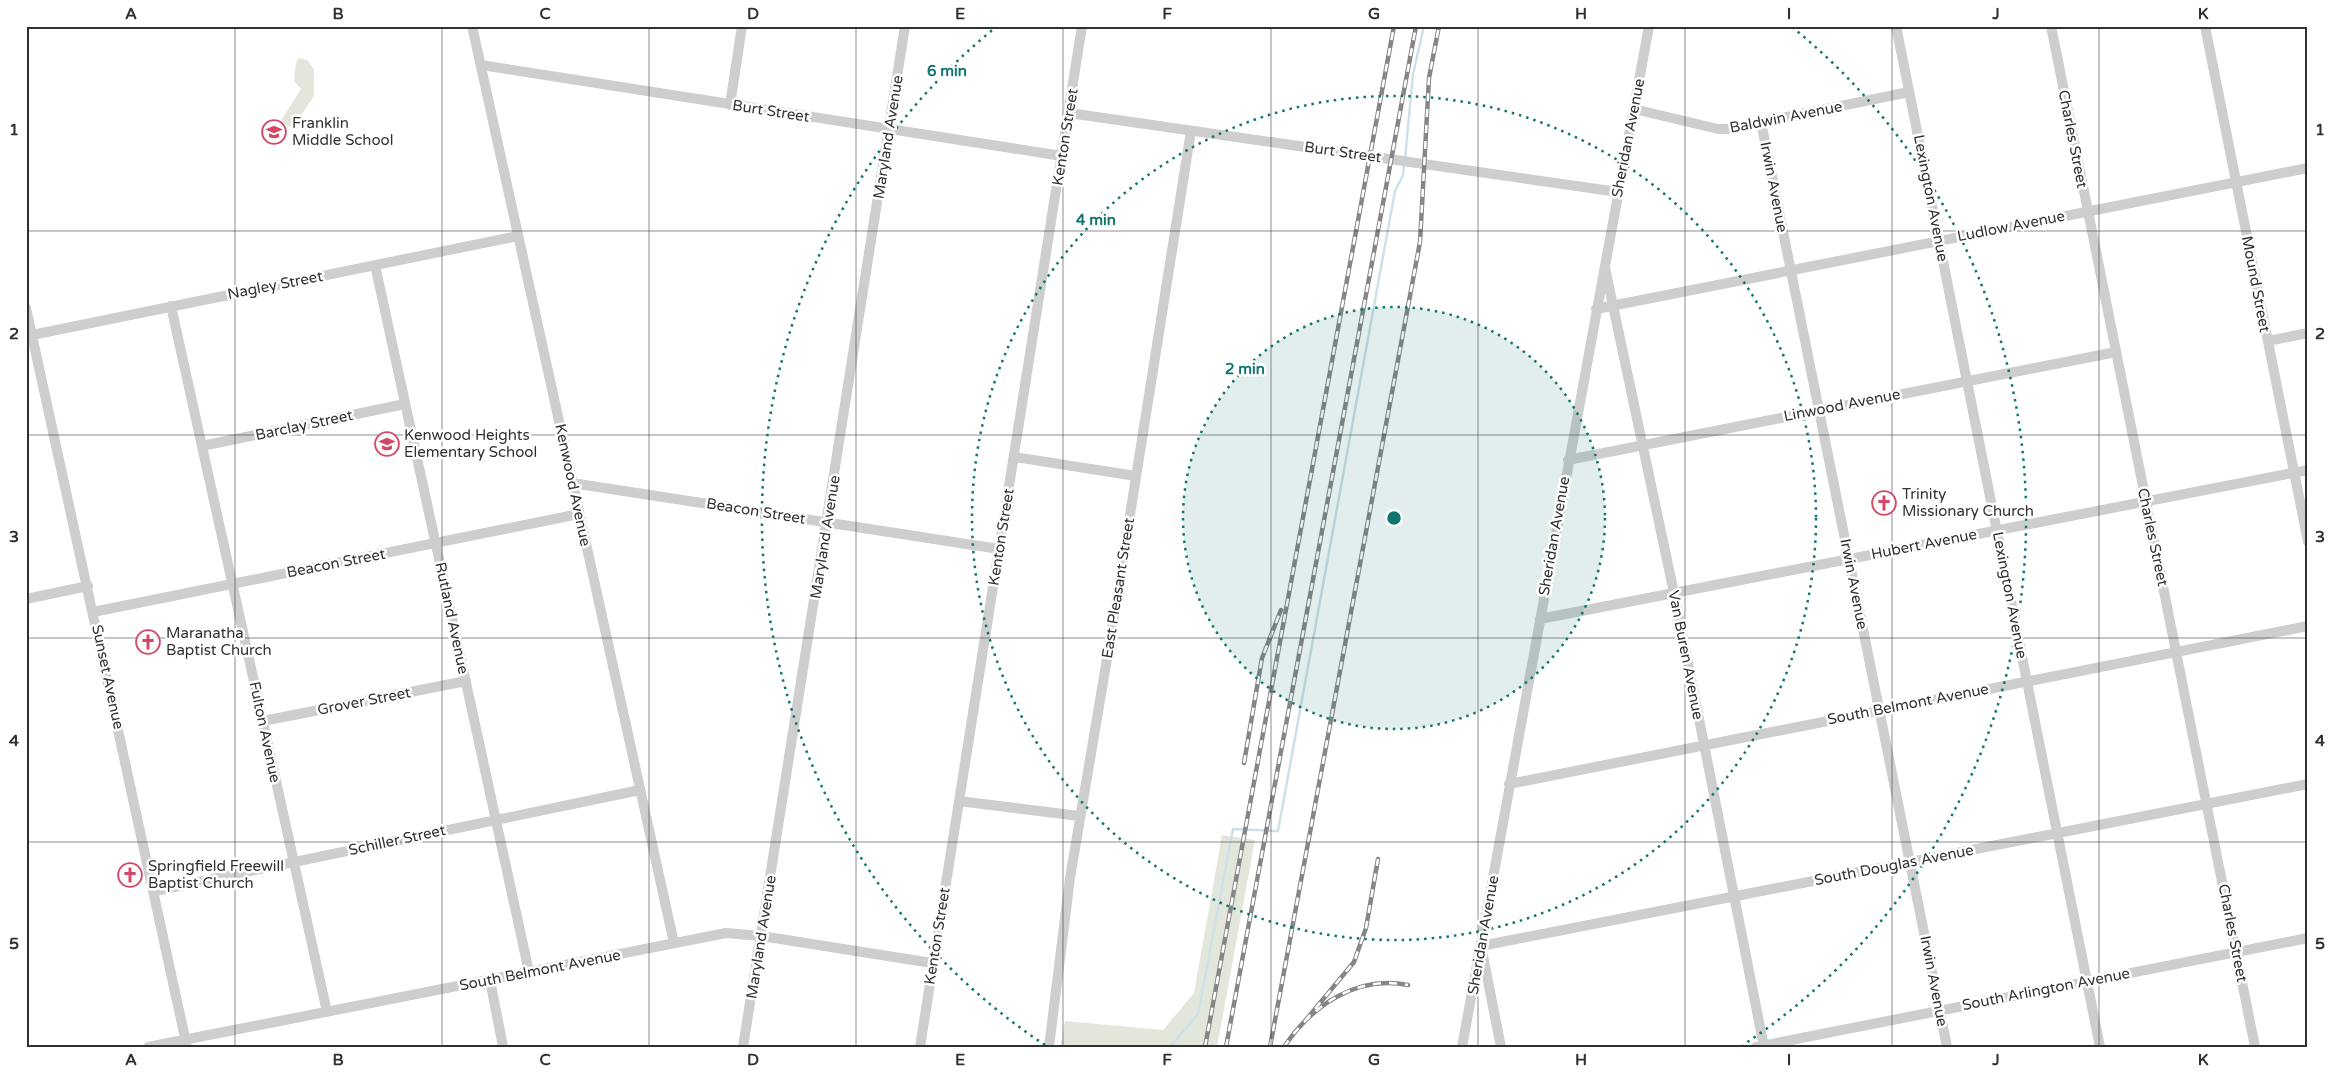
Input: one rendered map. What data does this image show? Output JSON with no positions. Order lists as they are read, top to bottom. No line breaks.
{"streets":{"street":["Burt Street","Baldwin Avenue","Maryland Avenue","Kenton Street","Sheridan Avenue","Charles Street","Irwin Avenue","Lexington Avenue","Ludlow Avenue","Mound Street","Nagley Street","Linwood Avenue","Barclay Street","Kenwood Avenue","Beacon Street","Hubert Avenue","East Pleasant Street","Rutland Avenue","Van Buren Avenue","Sunset Avenue","Grover Street","South Belmont Avenue","Fulton Avenue","Schiller Street","South Douglas Avenue","South Arlington Avenue"]},"crossings":[["Burt Street","Maryland Avenue"],["Burt Street","Kenton Street"],["Burt Street","Sheridan Avenue"],["Burt Street","Kenwood Avenue"],["Burt Street","East Pleasant Street"],["Baldwin Avenue","Sheridan Avenue"],["Baldwin Avenue","Irwin Avenue"],["Baldwin Avenue","Lexington Avenue"],["Maryland Avenue","Beacon Street"],["Maryland Avenue","South Belmont Avenue"],["Kenton Street","Beacon Street"],["Kenton Street","South Belmont Avenue"],["Sheridan Avenue","Ludlow Avenue"],["Sheridan Avenue","Linwood Avenue"],["Sheridan Avenue","Hubert Avenue"],["Sheridan Avenue","Van Buren Avenue"],["Sheridan Avenue","South Belmont Avenue"],["Sheridan Avenue","South Douglas Avenue"],["Charles Street","Ludlow Avenue"],["Charles Street","Linwood Avenue"],["Charles Street","Hubert Avenue"],["Charles Street","South Belmont Avenue"],["Charles Street","South Douglas Avenue"],["Charles Street","South Arlington Avenue"],["Irwin Avenue","Ludlow Avenue"],["Irwin Avenue","Linwood Avenue"],["Irwin Avenue","Hubert Avenue"],["Irwin Avenue","South Belmont Avenue"],["Irwin Avenue","South Douglas Avenue"],["Irwin Avenue","South Arlington Avenue"],["Lexington Avenue","Ludlow Avenue"],["Lexington Avenue","Linwood Avenue"],["Lexington Avenue","Hubert Avenue"],["Lexington Avenue","South Belmont Avenue"],["Lexington Avenue","South Douglas Avenue"],["Lexington Avenue","South Arlington Avenue"],["Ludlow Avenue","Mound Street"],["Ludlow Avenue","Van Buren Avenue"],["Mound Street","Hubert Avenue"],["Nagley Street","Kenwood Avenue"],["Nagley Street","Rutland Avenue"],["Nagley Street","Sunset Avenue"],["Nagley Street","Fulton Avenue"],["Linwood Avenue","Van Buren Avenue"],["Barclay Street","Rutland Avenue"],["Barclay Street","Fulton Avenue"],["Kenwood Avenue","Beacon Street"],["Kenwood Avenue","South Belmont Avenue"],["Kenwood Avenue","Schiller Street"],["Beacon Street","Rutland Avenue"],["Beacon Street","Sunset Avenue"],["Beacon Street","Fulton Avenue"],["Hubert Avenue","Van Buren Avenue"],["Rutland Avenue","Grover Street"],["Rutland Avenue","South Belmont Avenue"],["Rutland Avenue","Schiller Street"],["Van Buren Avenue","South Belmont Avenue"],["Van Buren Avenue","South Douglas Avenue"],["Van Buren Avenue","South Arlington Avenue"],["Sunset Avenue","South Belmont Avenue"],["Sunset Avenue","Schiller Street"],["Grover Street","Fulton Avenue"],["South Belmont Avenue","Fulton Avenue"],["Fulton Avenue","Schiller Street"]],"places":{"school or university":["Franklin Middle School","Kenwood Heights Elementary School"],"church":["Trinity Missionary Church","Maranatha Baptist Church","Springfield Freewill Baptist Church"]},"grid":{"columns":["A","B","C","D","E","F","G","H","I","J","K"],"rows":["1","2","3","4","5"]},"rings":["6 min","4 min","2 min"]}
